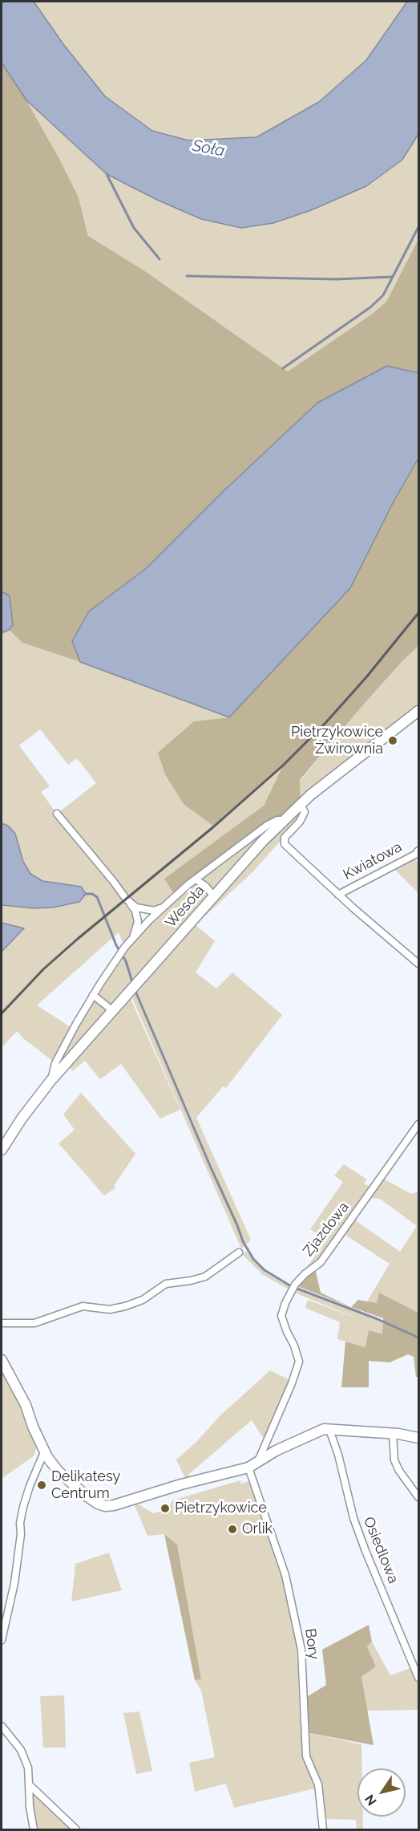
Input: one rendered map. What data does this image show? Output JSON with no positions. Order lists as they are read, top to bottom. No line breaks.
{"streets":{"main road":["Wesoła"],"street":["Kwiatowa","Zjazdowa","Osiedlowa","Bory"]},"water":["Soła"],"places":["Pietrzykowice Żwirownia","Delikatesy Centrum","Pietrzykowice","Orlik"],"north":"bottom left"}
